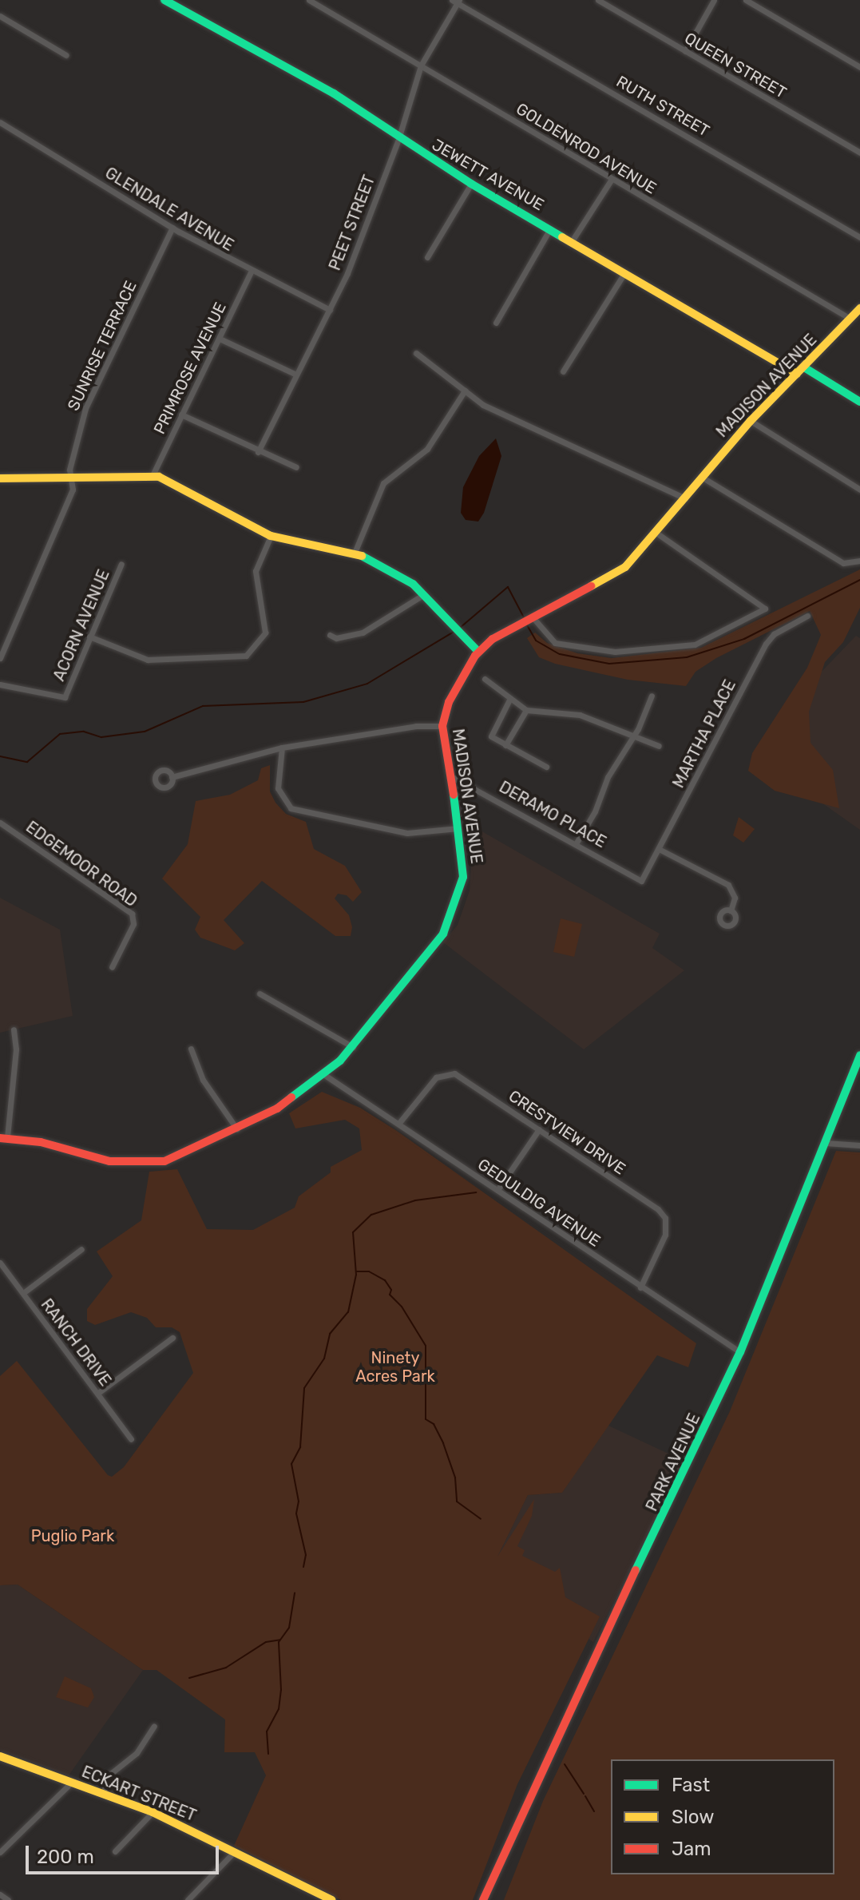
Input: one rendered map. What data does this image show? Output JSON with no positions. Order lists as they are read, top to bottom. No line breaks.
{"streets":{"main road":["JEWETT AVENUE","MADISON AVENUE","PARK AVENUE","ECKART STREET"],"street":["QUEEN STREET","RUTH STREET","GOLDENROD AVENUE","GLENDALE AVENUE","PEET STREET","SUNRISE TERRACE","PRIMROSE AVENUE","ACORN AVENUE","MARTHA PLACE","DERAMO PLACE","EDGEMOOR ROAD","CRESTVIEW DRIVE","GEDULDIG AVENUE","RANCH DRIVE"]},"crossings":[["RUTH STREET","PEET STREET"],["GOLDENROD AVENUE","PEET STREET"],["GOLDENROD AVENUE","MADISON AVENUE"],["JEWETT AVENUE","PEET STREET"],["JEWETT AVENUE","MADISON AVENUE"],["GLENDALE AVENUE","PEET STREET"],["GLENDALE AVENUE","SUNRISE TERRACE"],["GLENDALE AVENUE","PRIMROSE AVENUE"],["MADISON AVENUE","DERAMO PLACE"],["MADISON AVENUE","GEDULDIG AVENUE"],["MARTHA PLACE","DERAMO PLACE"],["CRESTVIEW DRIVE","GEDULDIG AVENUE"],["GEDULDIG AVENUE","PARK AVENUE"]],"parks":["Ninety Acres Park","Puglio Park"],"legend":["Fast","Slow","Jam"],"scale_bar":"200 m"}
